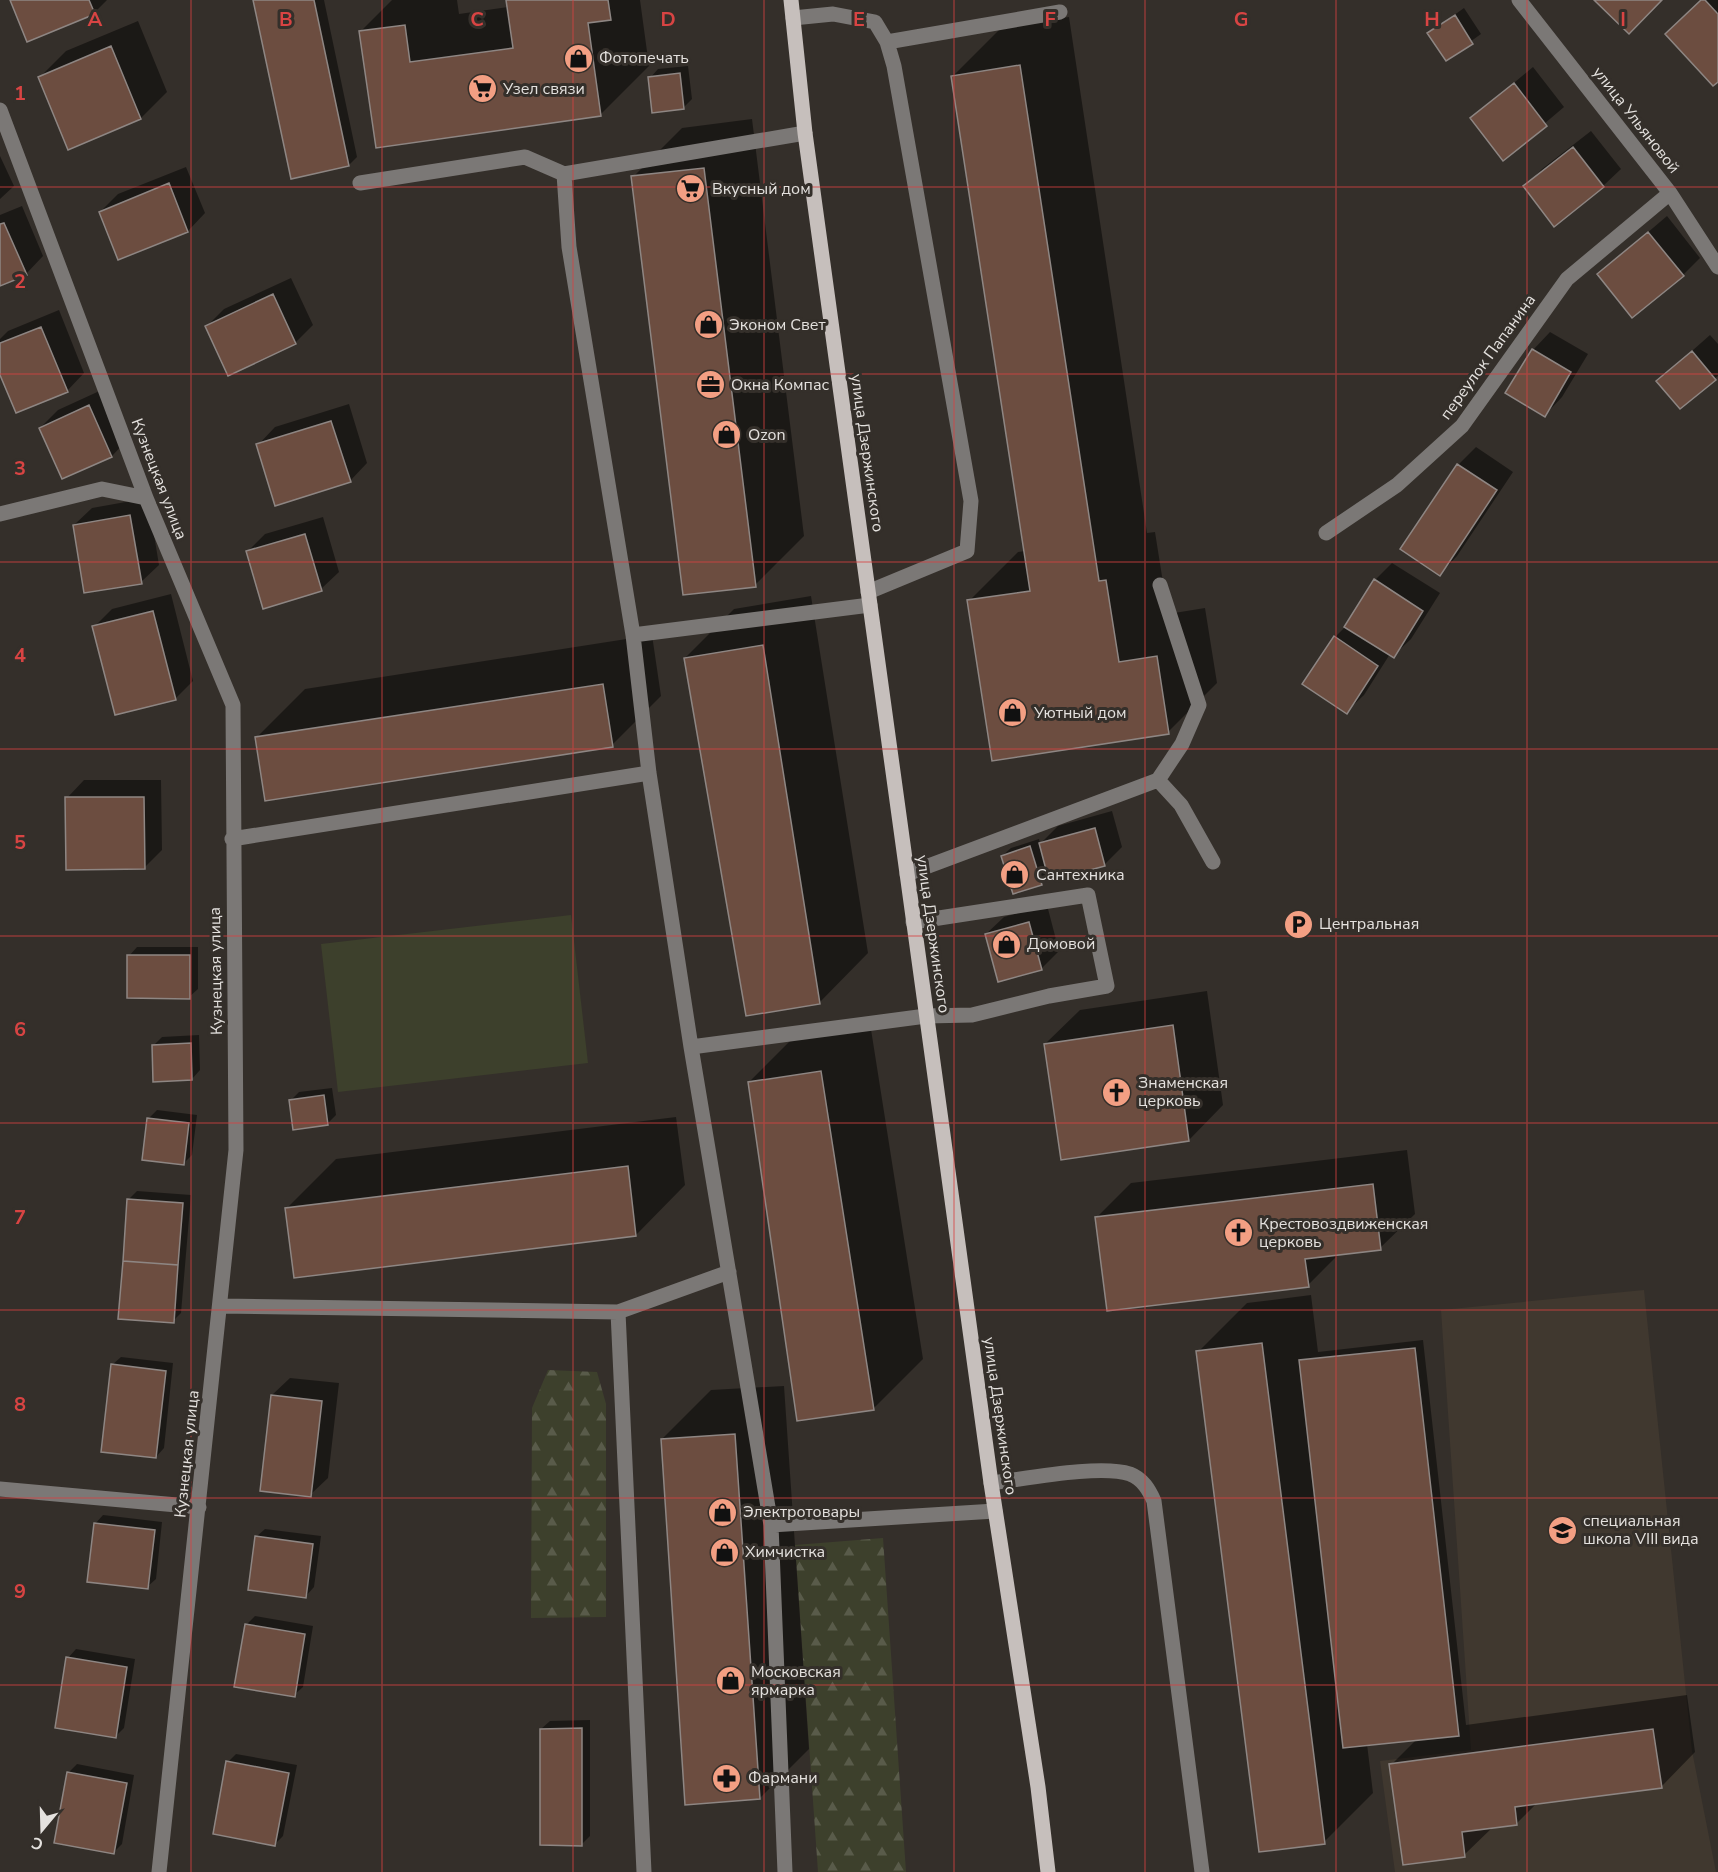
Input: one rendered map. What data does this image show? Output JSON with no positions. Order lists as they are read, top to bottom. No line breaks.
{"streets":{"main road":["улица Дзержинского"],"street":["улица Ульяновой","переулок Папанина","Кузнецкая улица"]},"crossings":[["улица Ульяновой","переулок Папанина"]],"places":{"shop":["Фотопечать","Эконом Свет","Ozon","Уютный дом","Сантехника","Домовой","Электротовары","Химчистка","Московская ярмарка"],"supermarket":["Узел связи","Вкусный дом"],"office":["Окна Компас"],"parking":["Центральная"],"church":["Знаменская церковь","Крестовоздвиженская церковь"],"school or university":["специальная школа VIII вида"],"pharmacy":["Фармани"]},"north":"bottom","grid":{"columns":["A","B","C","D","E","F","G","H","I"],"rows":["1","2","3","4","5","6","7","8","9"]}}
